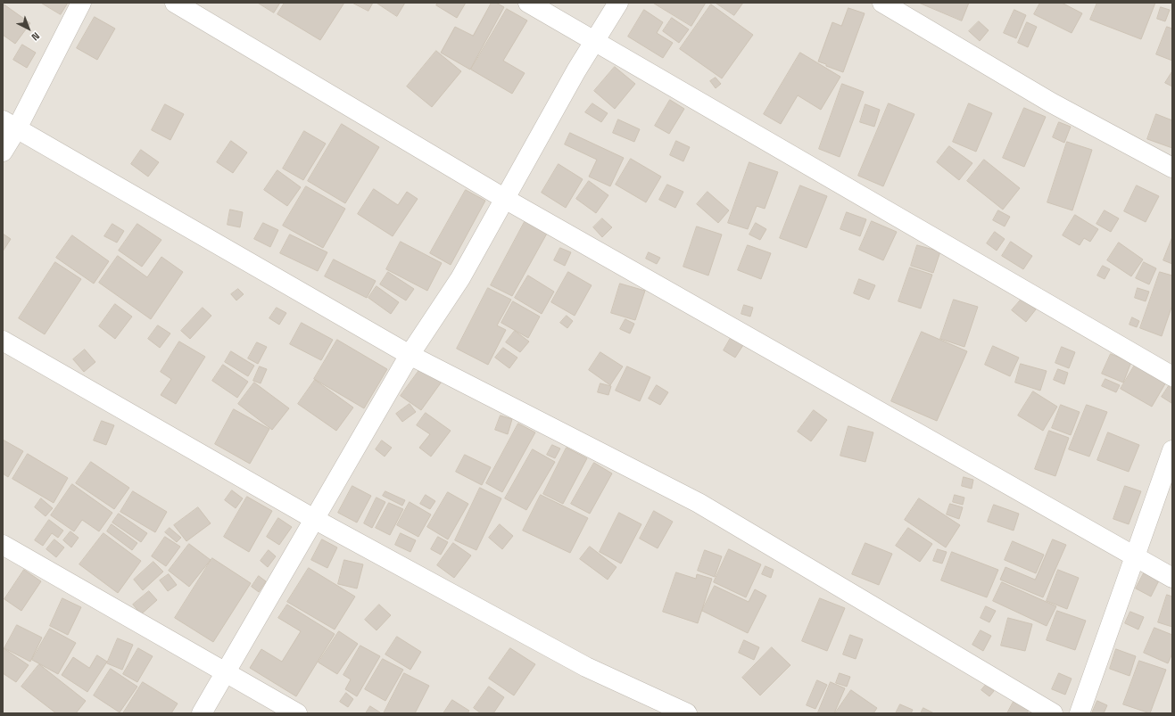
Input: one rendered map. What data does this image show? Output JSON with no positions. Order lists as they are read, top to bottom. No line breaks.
{"north":"bottom right"}
